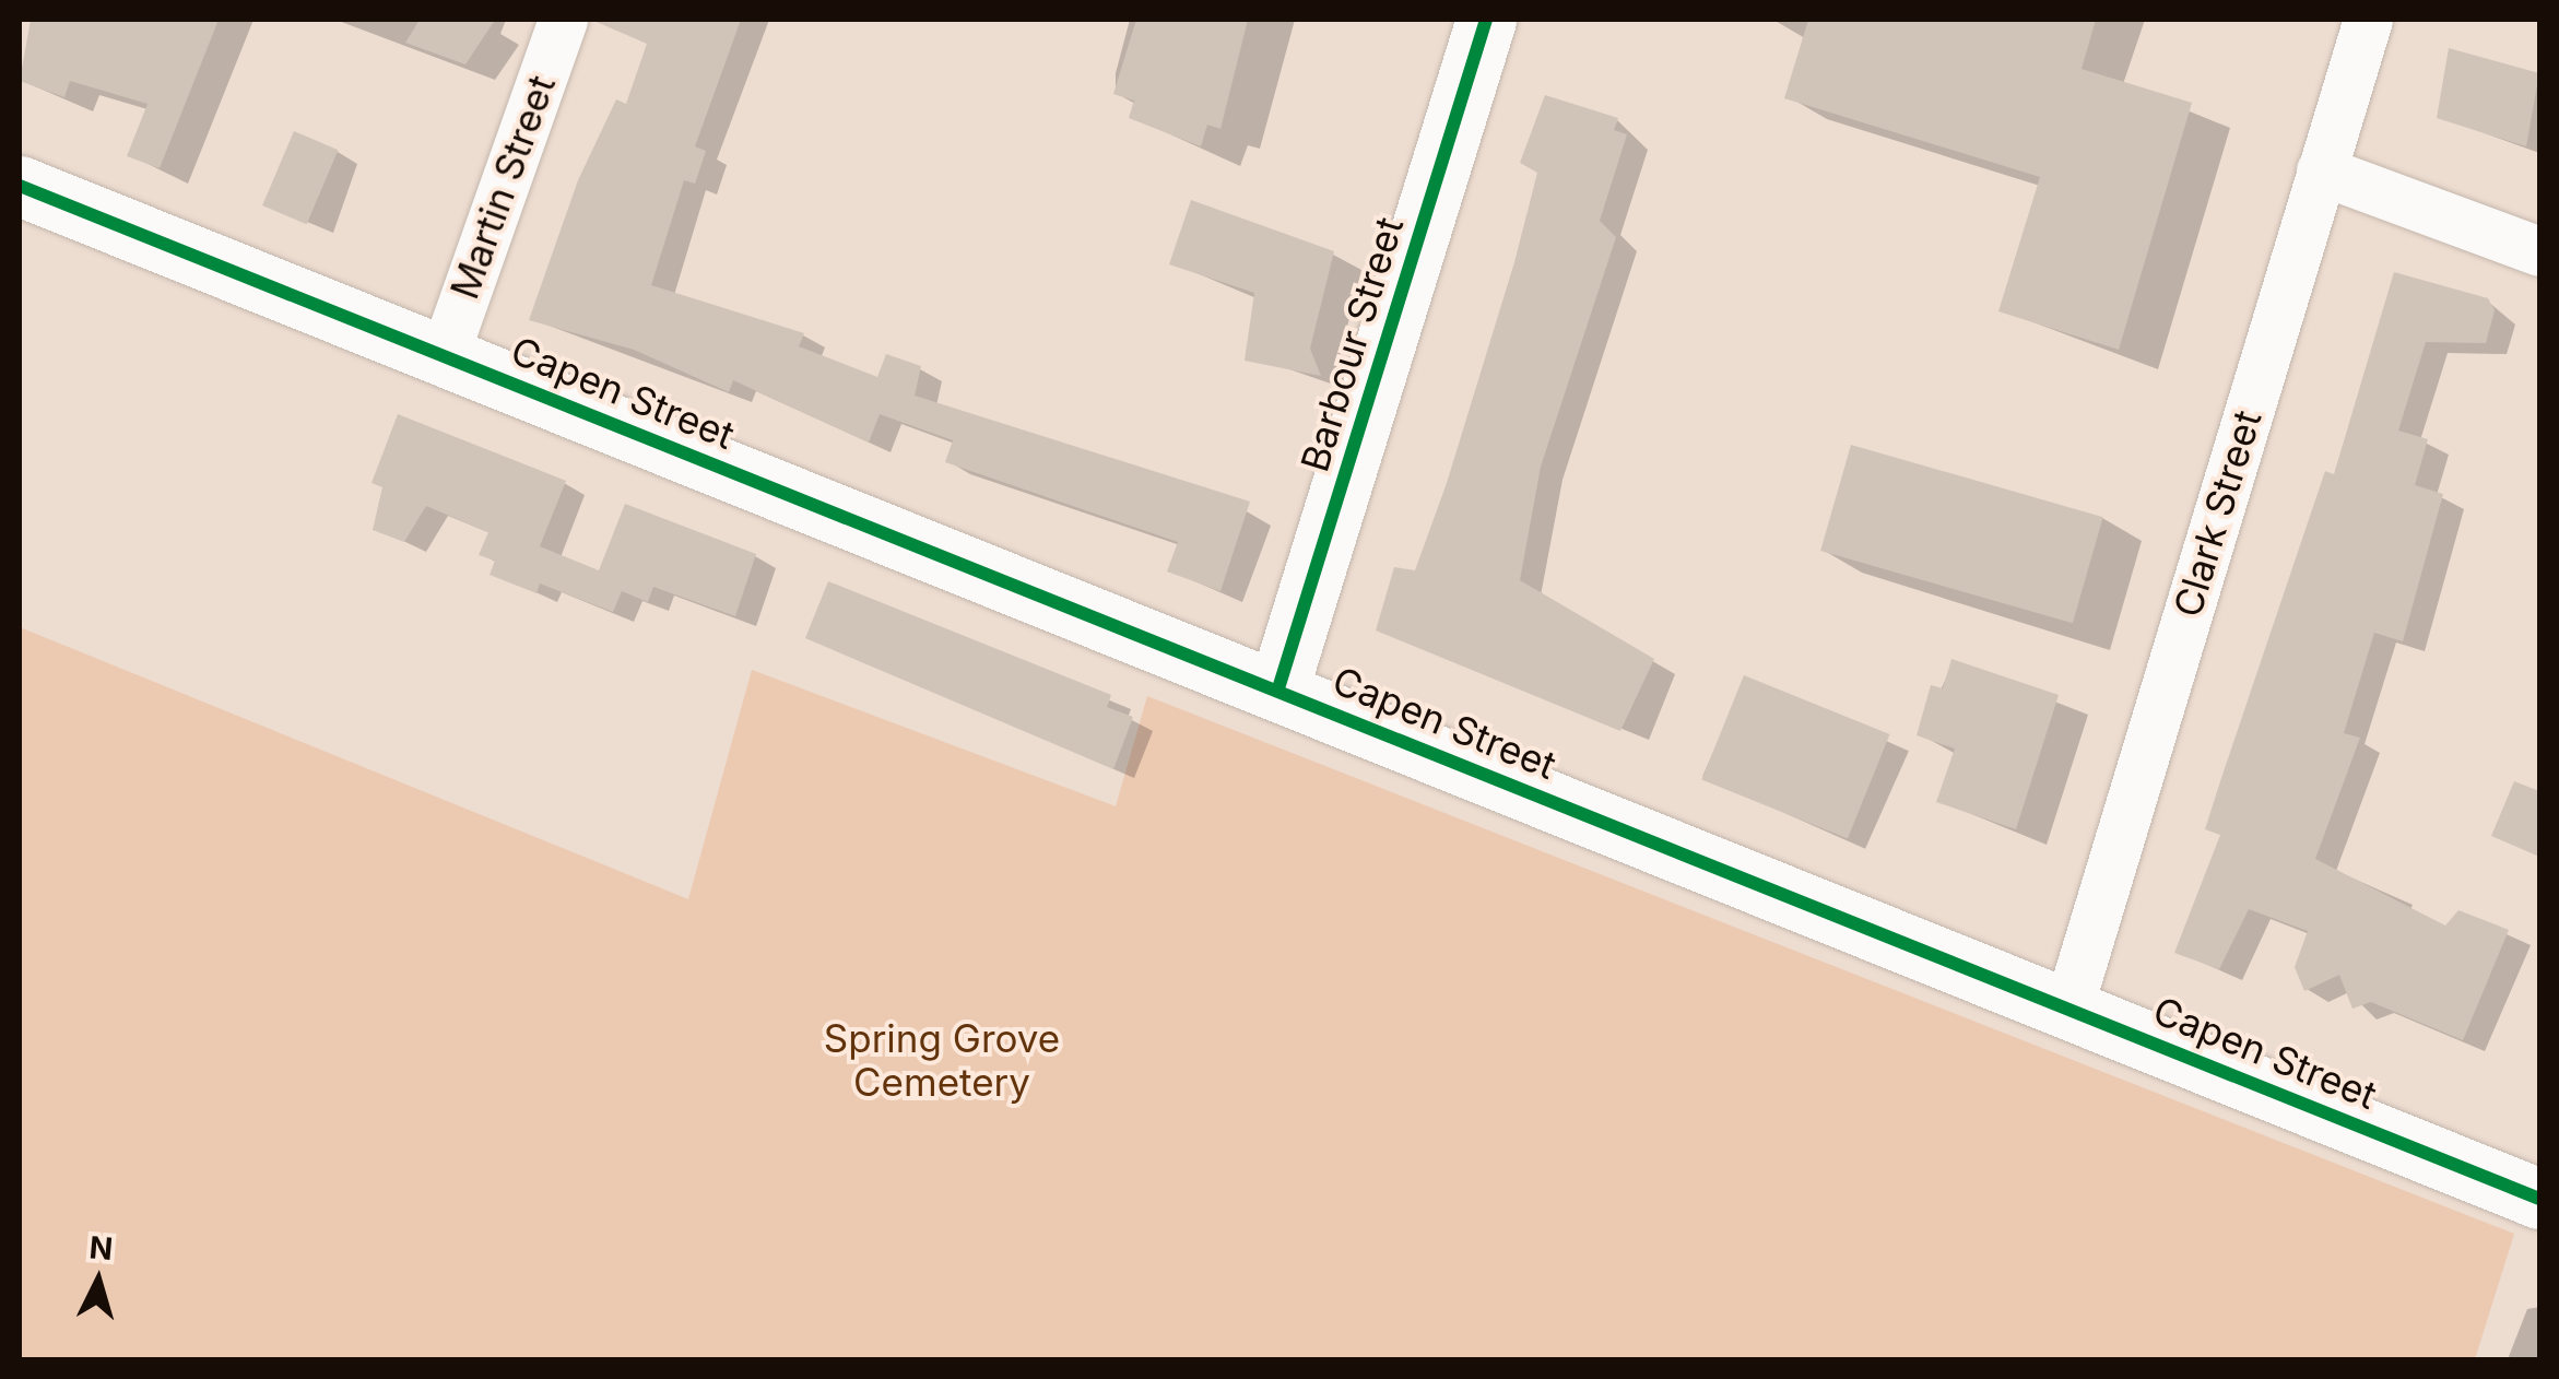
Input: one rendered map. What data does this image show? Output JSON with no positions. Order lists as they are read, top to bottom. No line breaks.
{"streets":{"street":["Martin Street","Barbour Street","Capen Street","Clark Street"]},"crossings":[["Martin Street","Capen Street"],["Barbour Street","Capen Street"],["Capen Street","Clark Street"]],"parks":["Spring Grove Cemetery"],"north":"top"}
